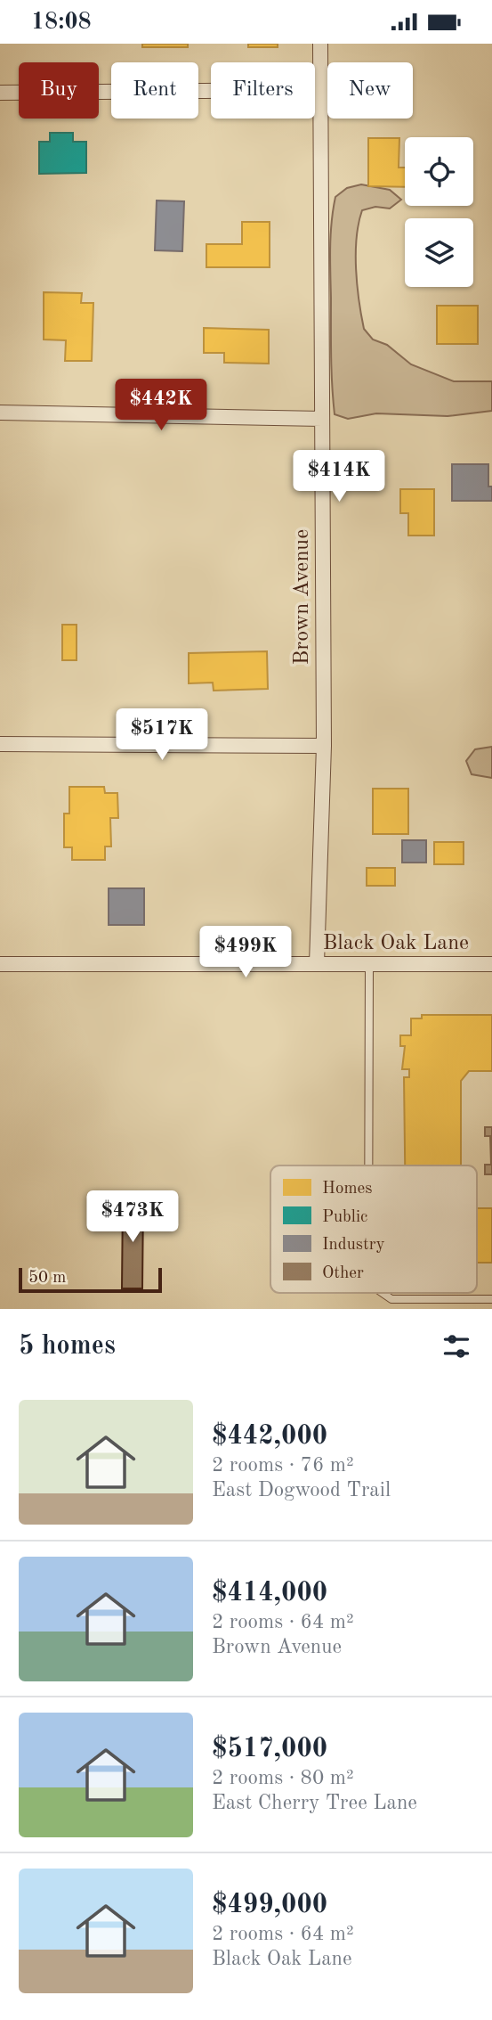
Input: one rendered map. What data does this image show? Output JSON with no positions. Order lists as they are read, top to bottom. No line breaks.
{"streets":{"street":["Brown Avenue","Black Oak Lane"]},"crossings":[["Brown Avenue","Black Oak Lane"]],"legend":["Homes","Public","Industry","Other"],"scale_bar":"50 m","page":{"status":"18:08","chip":["Buy","Rent","Filters","New"],"price":["$442K","$414K","$517K","$499K","$473K"],"scale":"50 m","heading":"5 homes","list":[{"name":"$442,000","note":"2 rooms · 76 m² · East Dogwood Trail"},{"name":"$414,000","note":"2 rooms · 64 m² · Brown Avenue"},{"name":"$517,000","note":"2 rooms · 80 m² · East Cherry Tree Lane"},{"name":"$499,000","note":"2 rooms · 64 m² · Black Oak Lane"}]}}
